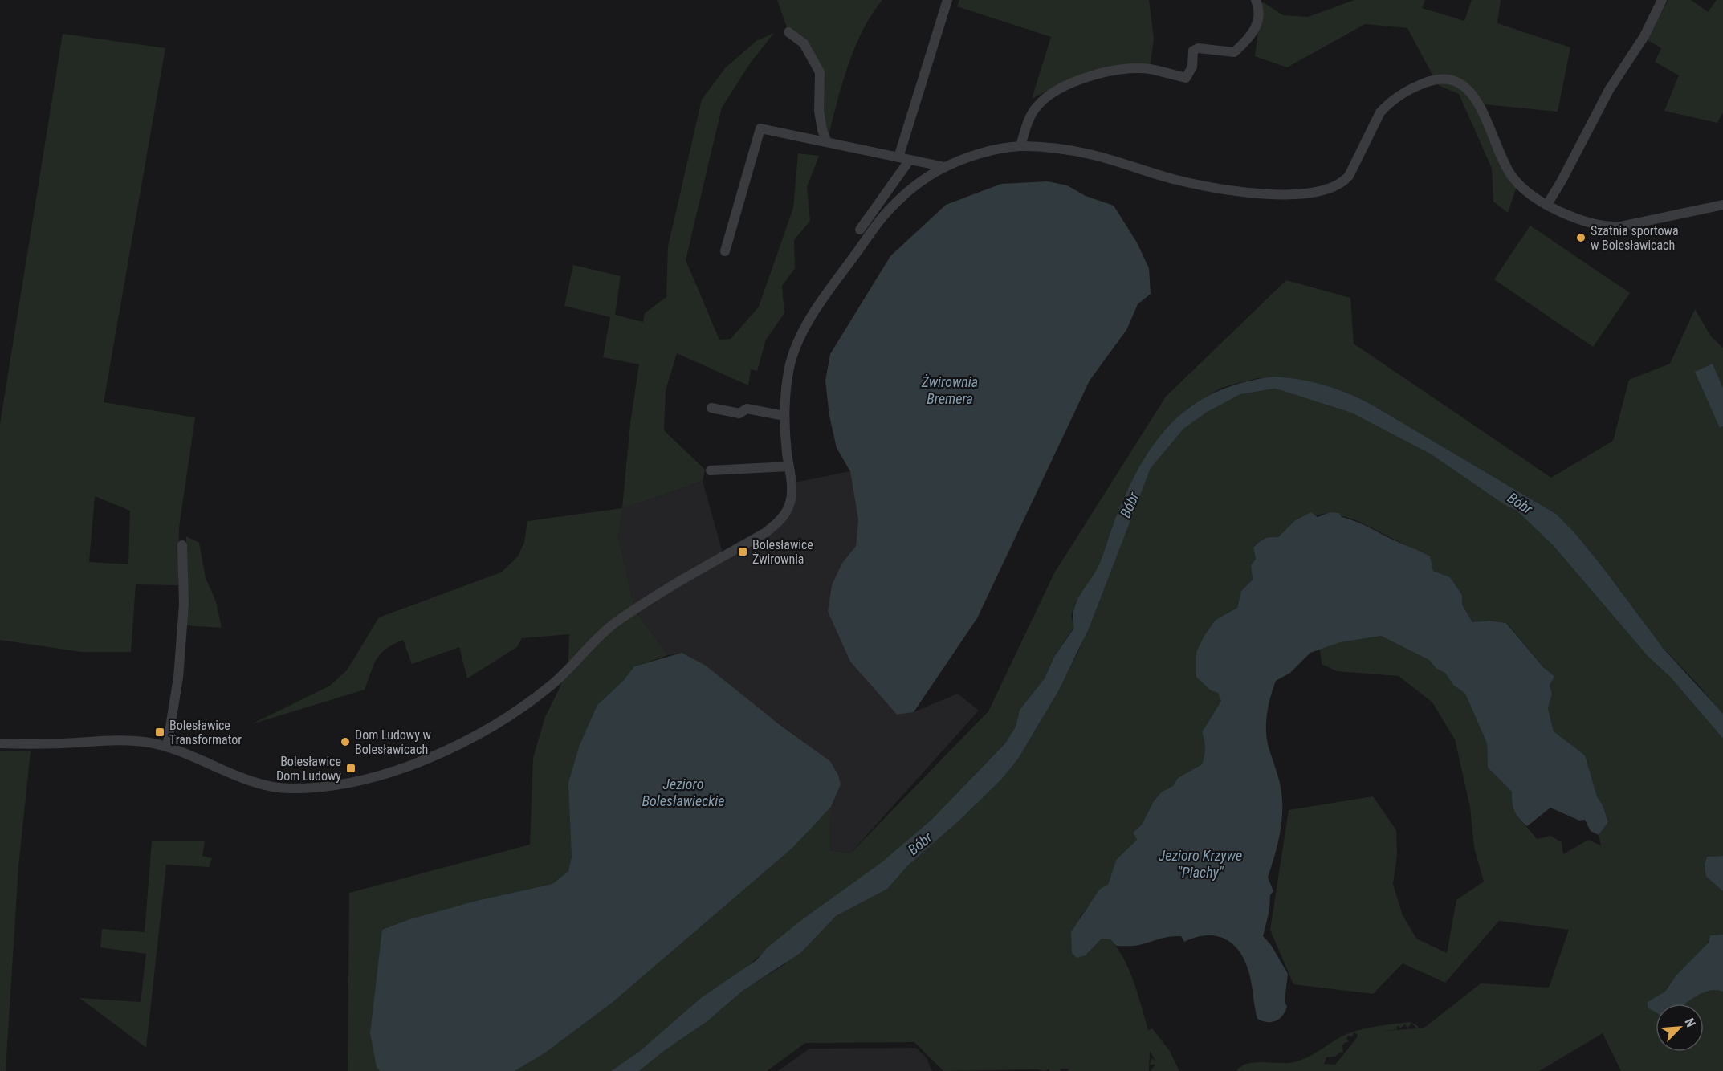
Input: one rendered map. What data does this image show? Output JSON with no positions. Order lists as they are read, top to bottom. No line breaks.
{"water":["Żwirownia Bremera","Bóbr","Jezioro Bolesławieckie","Jezioro Krzywe \"Piachy\""],"places":{"other":["Szatnia sportowa w Bolesławicach","Dom Ludowy w Bolesławicach"],"transit":["Bolesławice Żwirownia","Bolesławice Transformator","Bolesławice Dom Ludowy"]},"north":"top right"}
